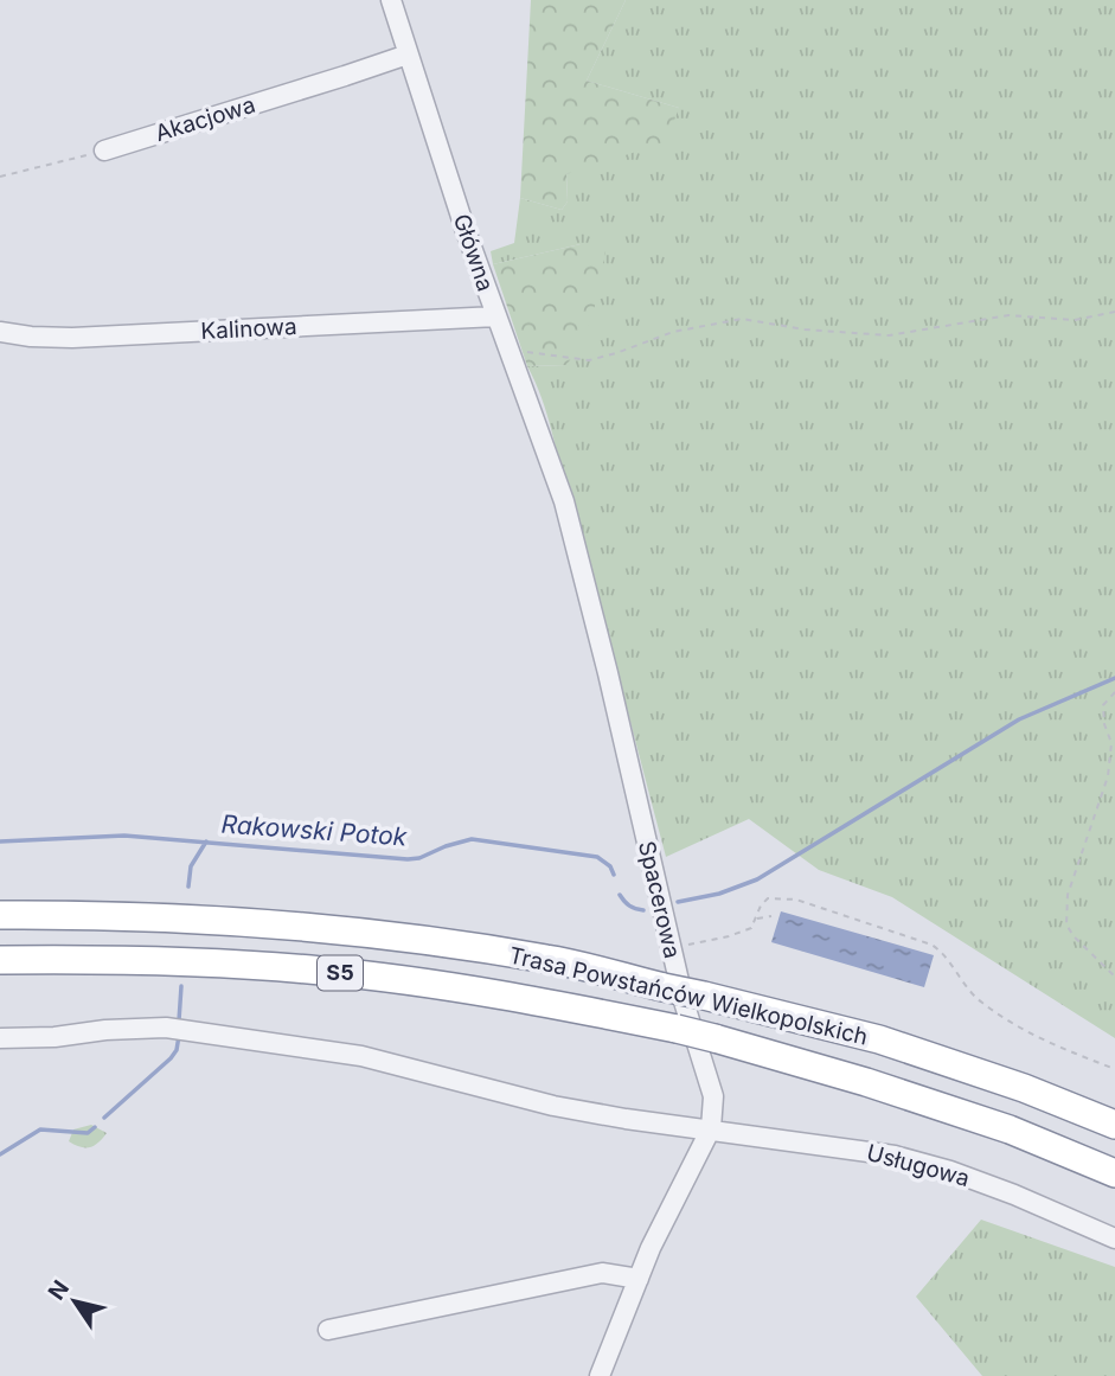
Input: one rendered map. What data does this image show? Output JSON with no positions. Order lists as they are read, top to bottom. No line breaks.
{"streets":{"highway":["S5","Trasa Powstańców Wielkopolskich"],"street":["Akacjowa","Główna","Kalinowa","Spacerowa","Usługowa"]},"crossings":[["Akacjowa","Główna"],["Główna","Kalinowa"],["Główna","Spacerowa"],["Spacerowa","Usługowa"]],"water":["Rakowski Potok"],"north":"top left"}
